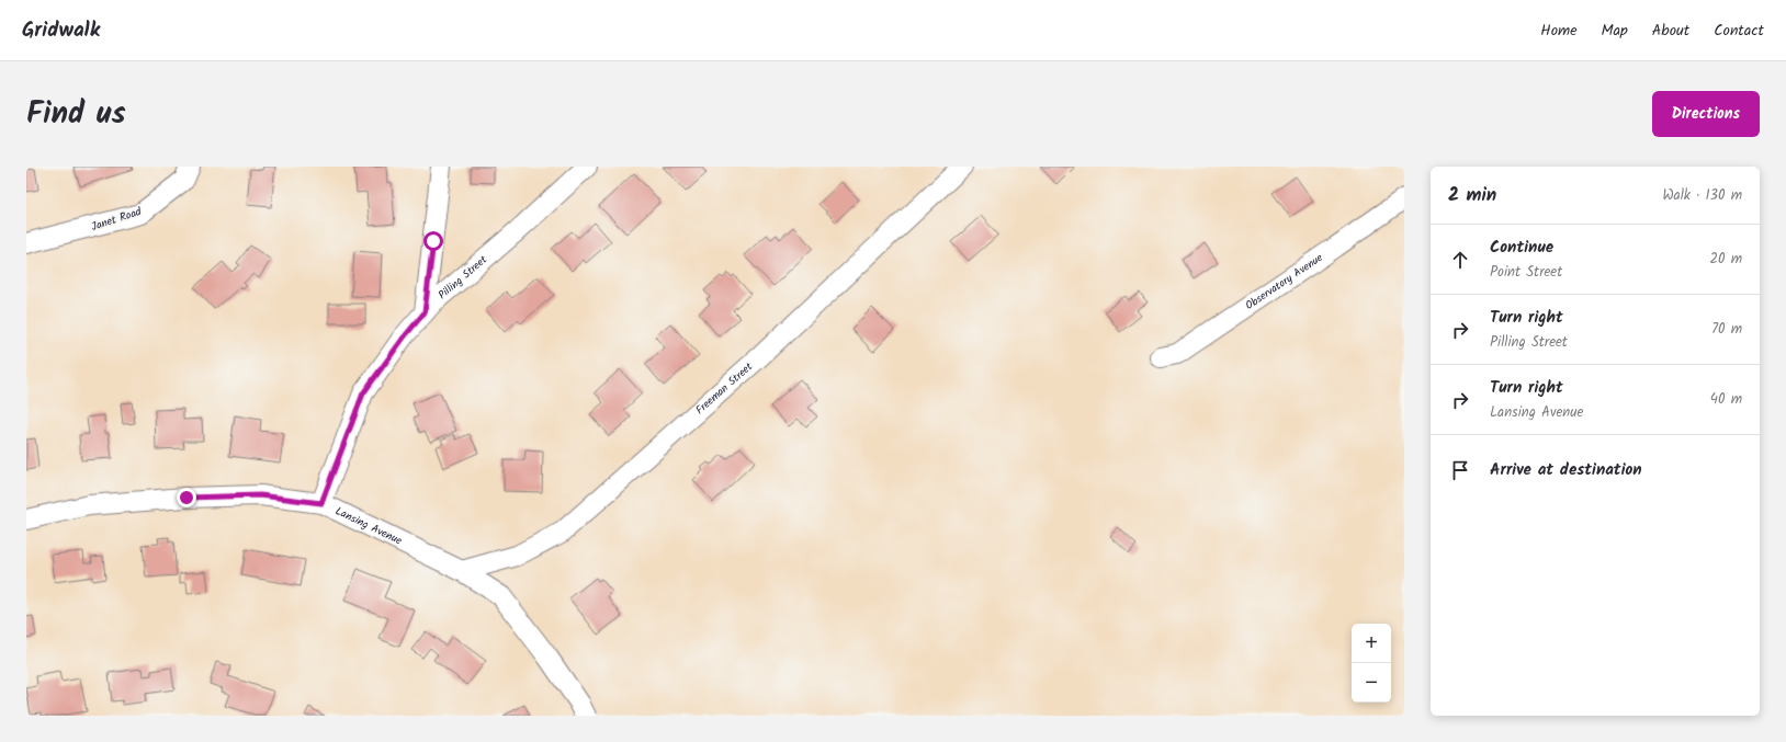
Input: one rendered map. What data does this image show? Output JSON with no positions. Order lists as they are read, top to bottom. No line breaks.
{"streets":{"street":["Janet Road","Pilling Street","Observatory Avenue","Freeman Street","Lansing Avenue"]},"crossings":[["Pilling Street","Lansing Avenue"],["Freeman Street","Lansing Avenue"]],"page":{"header":"Gridwalk","nav":["Home","Map","About","Contact"],"title":"Find us","buttons":"Directions","heading":["2 min","Walk · 130 m"],"list":[["Continue","Point Street","20 m"],["Turn right","Pilling Street","70 m"],["Turn right","Lansing Avenue","40 m"],"Arrive at destination"],"map_buttons":["+","−"]}}
